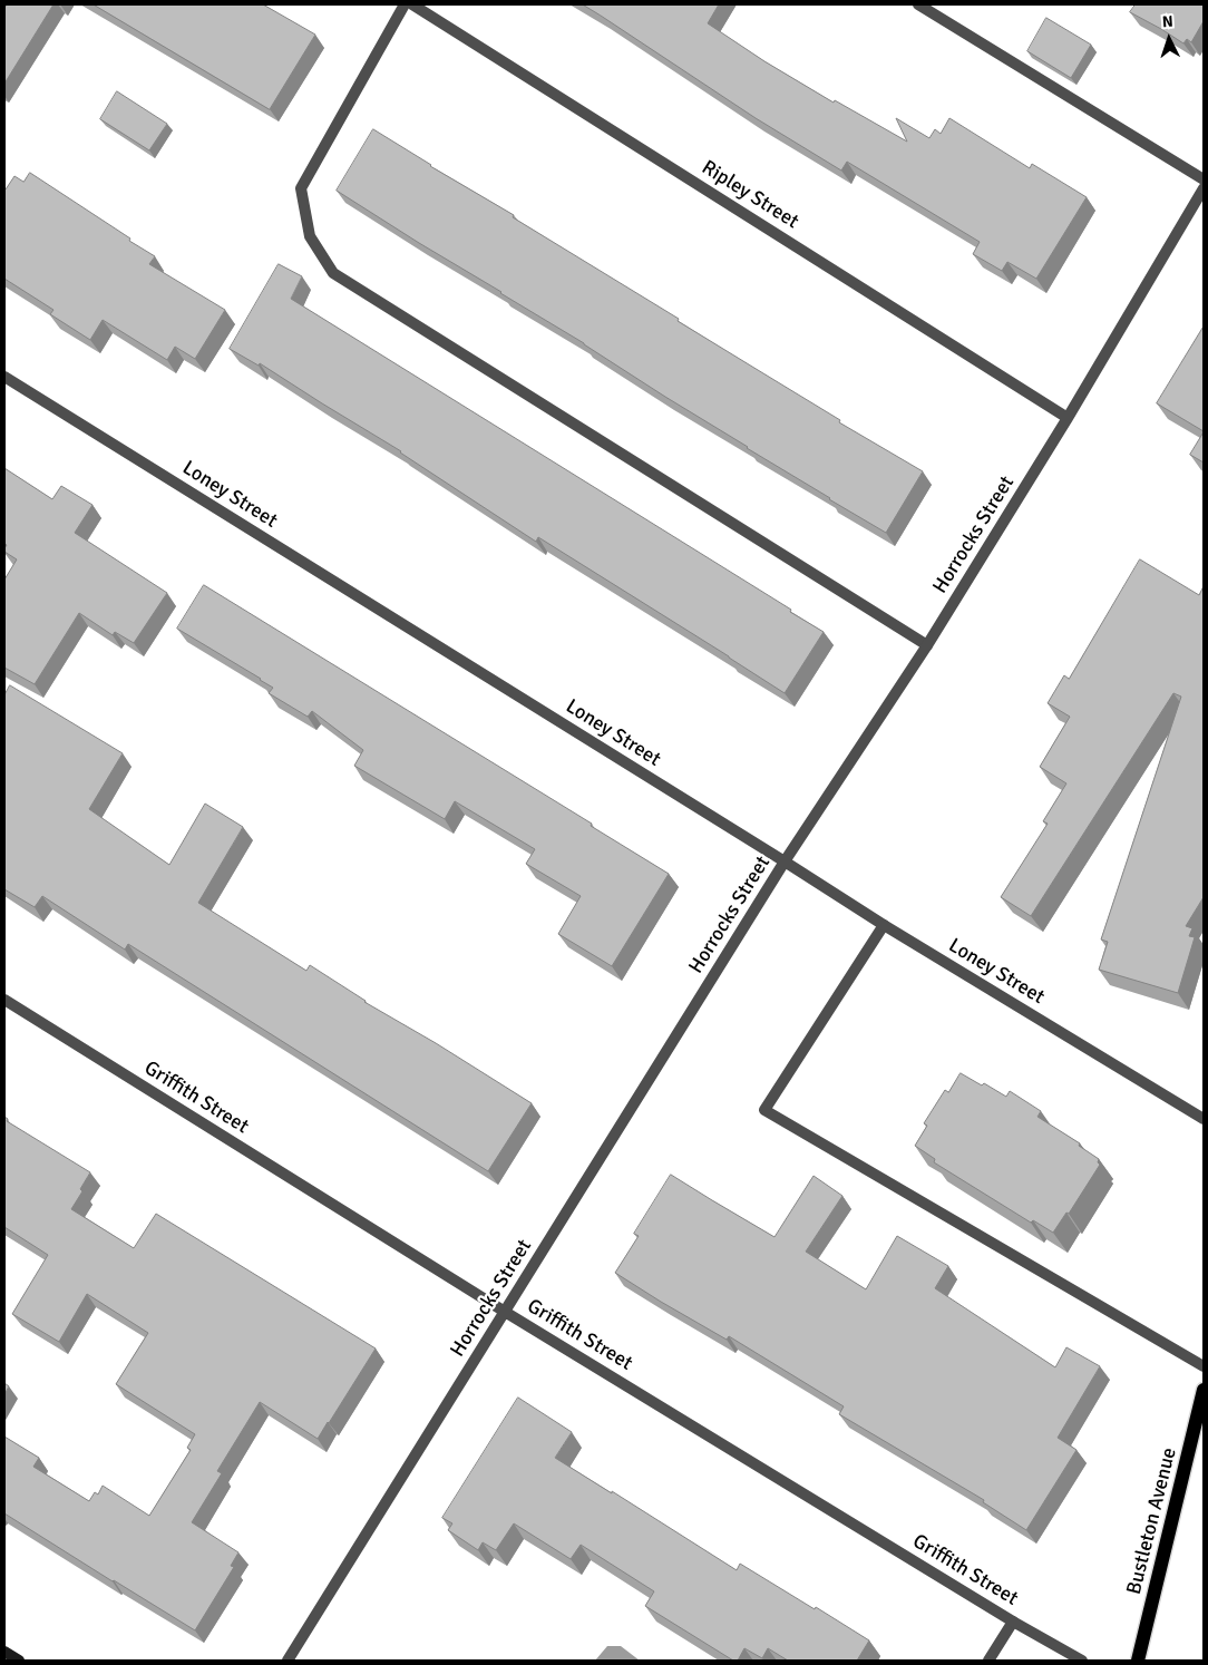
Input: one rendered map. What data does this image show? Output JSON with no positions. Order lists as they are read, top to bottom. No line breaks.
{"streets":{"main road":["Bustleton Avenue"],"street":["Ripley Street","Loney Street","Horrocks Street","Griffith Street"]},"crossings":[["Ripley Street","Horrocks Street"],["Loney Street","Horrocks Street"],["Horrocks Street","Griffith Street"]],"north":"top"}
